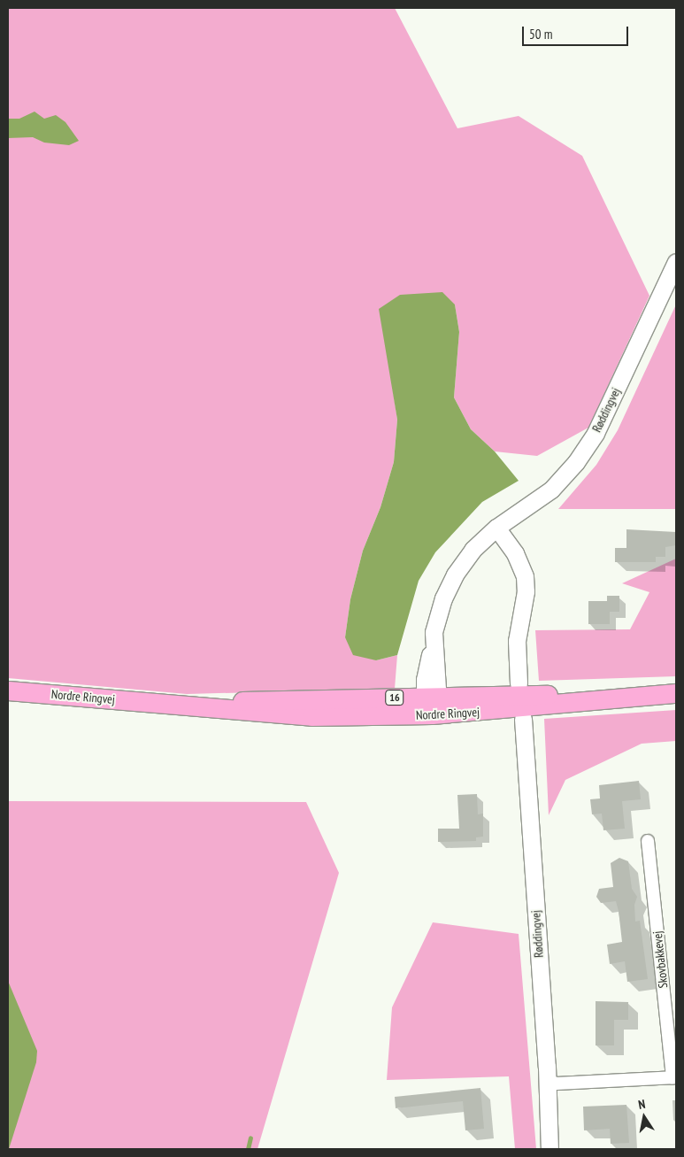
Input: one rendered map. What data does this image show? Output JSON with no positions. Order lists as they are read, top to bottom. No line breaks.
{"streets":{"main road":["Nordre Ringvej","16"],"street":["Røddingvej","Skovbakkevej"]},"crossings":[["Røddingvej","Nordre Ringvej"],["Røddingvej","Skovbakkevej"]],"scale_bar":"50 m","north":"top"}
